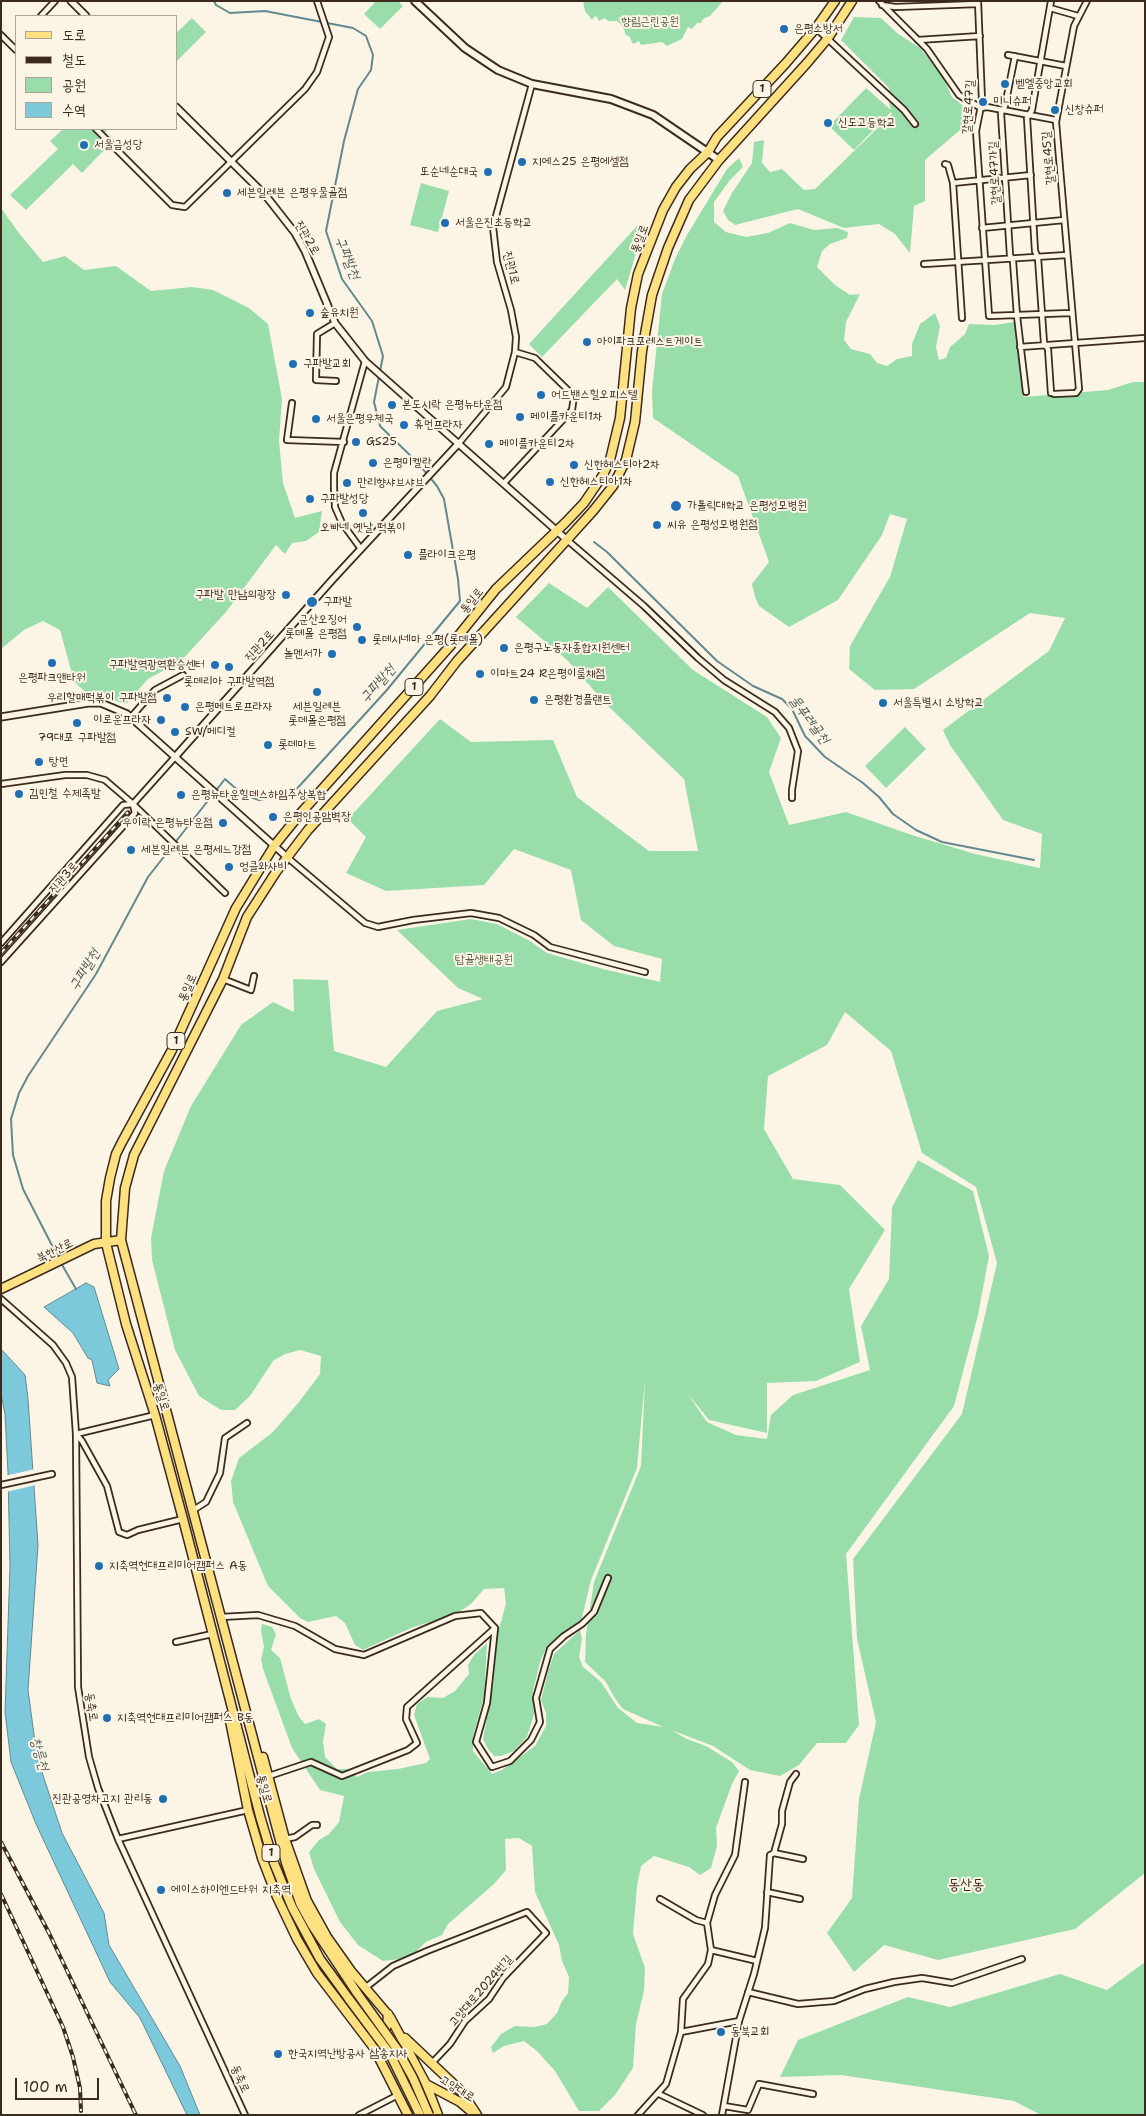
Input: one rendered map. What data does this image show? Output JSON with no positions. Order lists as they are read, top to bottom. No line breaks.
{"streets":{"main road":["1","통일로","북한산로","고양대로"],"street":["갈현로47길","갈현로45길","갈현로47가길","진관2로","진관1로","진관3로","동축로","고양대로2024번길"]},"crossings":[["갈현로47길","갈현로47가길"],["진관2로","진관1로"],["진관2로","진관3로"],["통일로","북한산로"]],"districts":["동산동"],"water":["구파발천","물푸레골천","창릉천"],"parks":["향림근린공원","탑골생태공원"],"places":["은평소방서","벧엘중앙교회","미니슈퍼","신창슈퍼","신도고등학교","서울금성당","지에스25 은평에셀점","또순네순대국","세븐일레븐 은평우물골점","서울은진초등학교","숲유치원","아이파크포레스트게이트","구파발교회","어드밴스힐오피스텔","본도시락 은평뉴타운점","메이플카운티1차","서울은평우체국","휴먼프라자","GS25","메이플카운티2차","은평미켈란","신한헤스티아2차","신한헤스티아1차","만리향샤브샤브","구파발성당","가톨릭대학교 은평성모병원","오빠네 옛날 떡볶이","씨유 은평성모병원점","플라이크은평","구파발 만남의광장","구파발","군산오징어 롯데몰 은평점","롯데시네마 은평(롯데몰)","은평구노동자종합지원센터","놀멘서가","은평파크앤타워","구파발역광역환승센터","롯데리아 구파발역점","이마트24 R은평이룸채점","세븐일레븐 롯데몰은평점","우리할매떡볶이 구파발점","은평환경플랜트","서울특별시 소방학교","은평메트로프라자","이로운프라자","79대포 구파발점","SW/메디컬","롯데마트","탕면","김민철 수제족발","은평뉴타운힐데스하임주상복합","은평인공암벽장","우이락 은평뉴타운점","세븐일레븐 은평세느강점","엉클와사비","지축역현대프리미어캠퍼스 A동","지축역현대프리미어캠퍼스 B동","진관공영차고지 관리동","에이스하이엔드타워 지축역","동북교회","한국지역난방공사 삼송지사"],"legend":["도로","철도","공원","수역"],"scale_bar":"100 m"}
